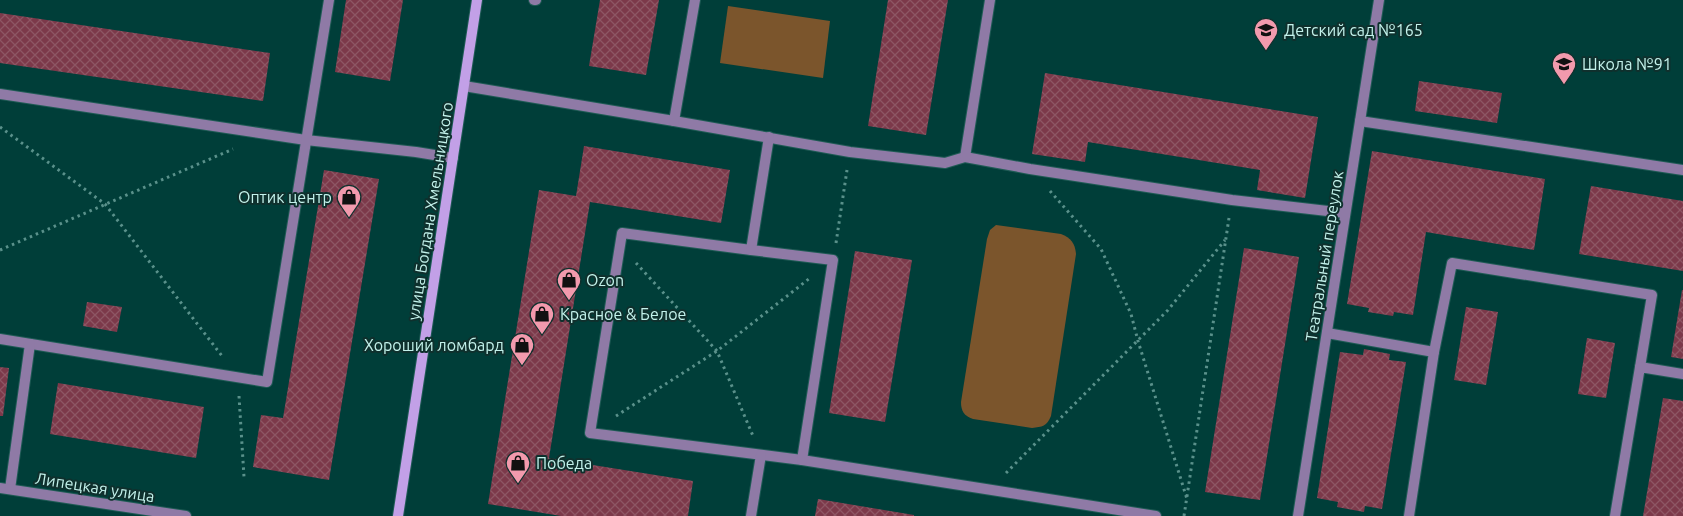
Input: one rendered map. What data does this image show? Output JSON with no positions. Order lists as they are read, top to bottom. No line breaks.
{"streets":{"main road":["улица Богдана Хмельницкого"],"street":["Театральный переулок","Липецкая улица"]},"places":{"school or university":["Детский сад №165","Школа №91"],"shop":["Оптик центр","Ozon","Красное & Белое","Хороший ломбард","Победа"]}}
